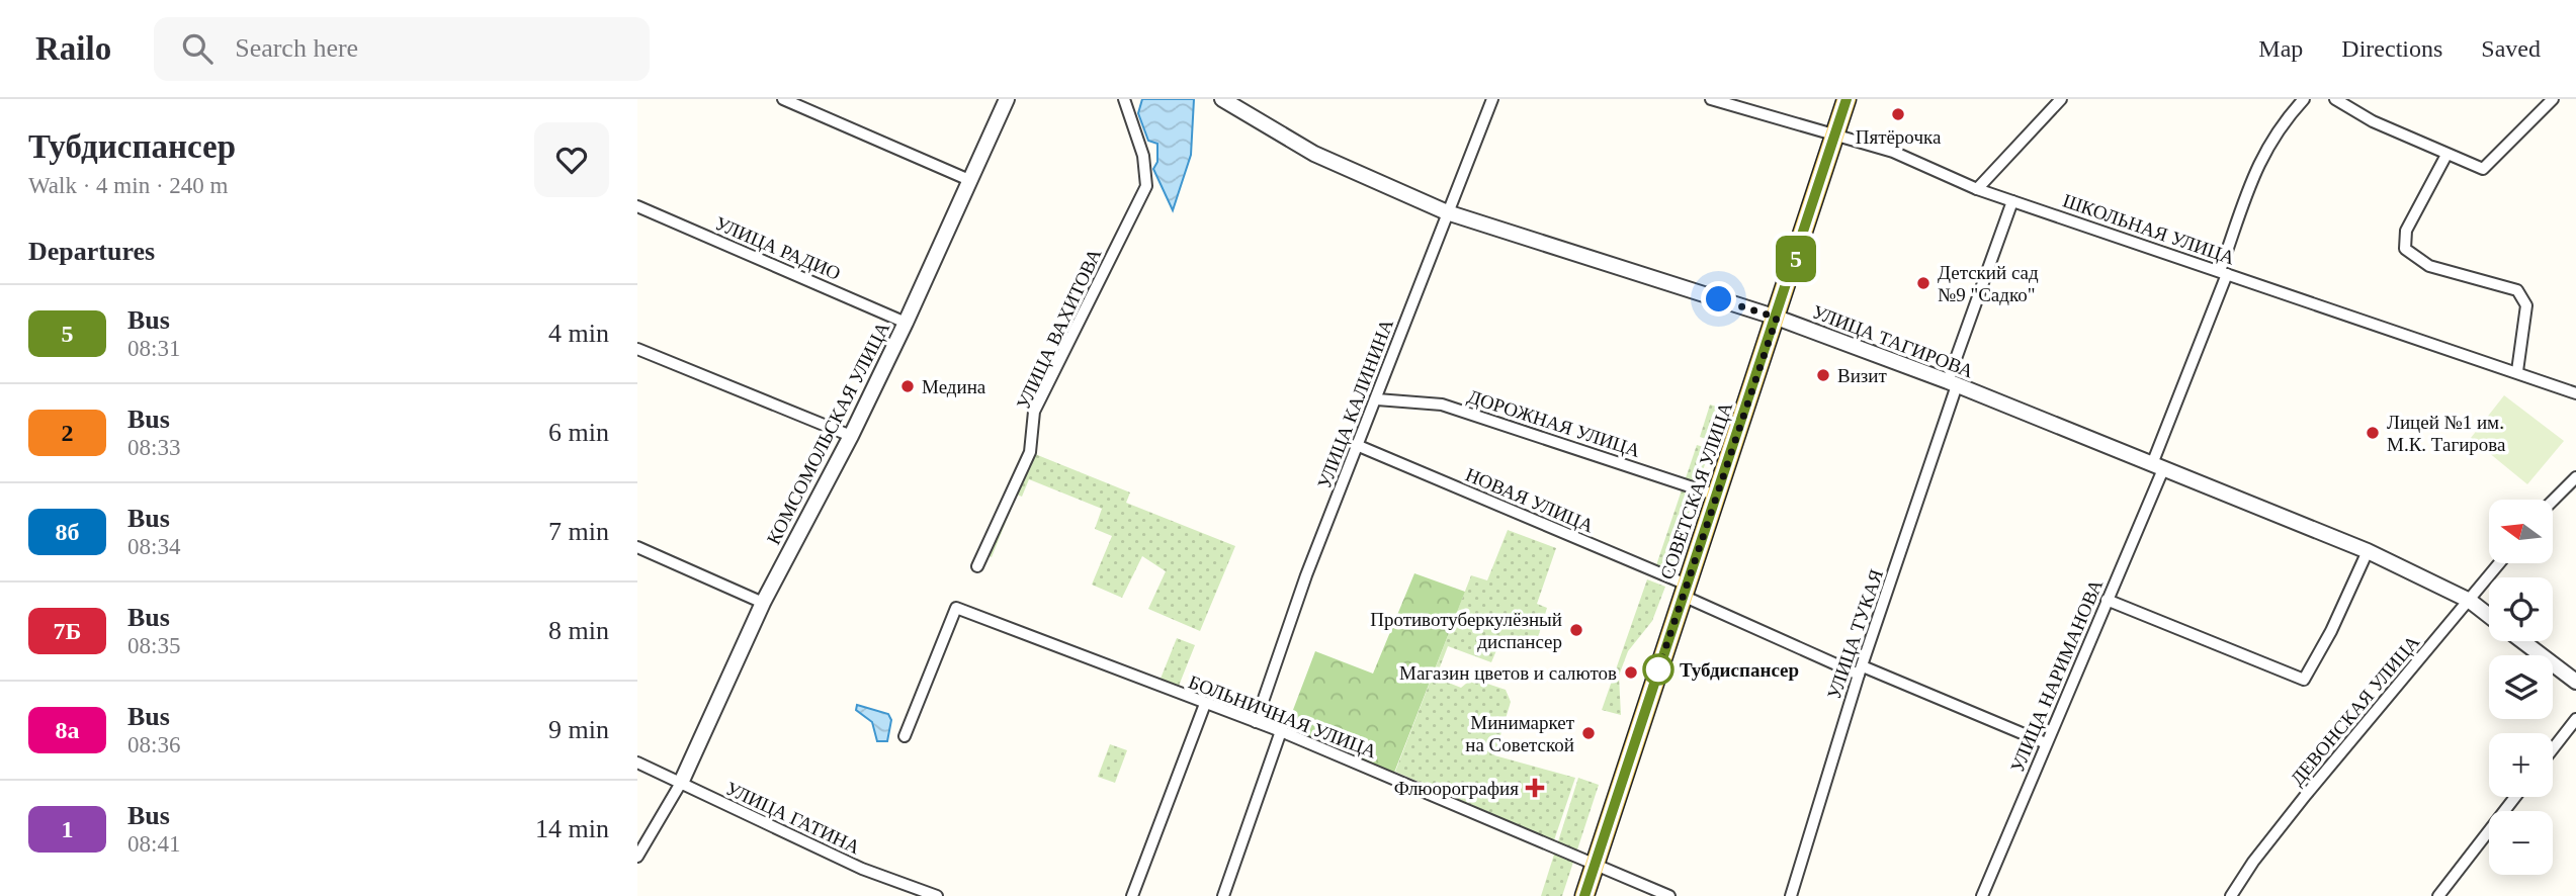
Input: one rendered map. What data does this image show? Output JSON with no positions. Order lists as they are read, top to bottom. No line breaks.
{"streets":{"main road":["СОВЕТСКАЯ УЛИЦА"],"street":["ШКОЛЬНАЯ УЛИЦА","УЛИЦА РАДИО","УЛИЦА ВАХИТОВА","УЛИЦА ТАГИРОВА","УЛИЦА КАЛИНИНА","ДОРОЖНАЯ УЛИЦА","КОМСОМОЛЬСКАЯ УЛИЦА","НОВАЯ УЛИЦА","УЛИЦА ТУКАЯ","УЛИЦА НАРИМАНОВА","ДЕВОНСКАЯ УЛИЦА","БОЛЬНИЧНАЯ УЛИЦА","УЛИЦА ГАТИНА"]},"crossings":[["ШКОЛЬНАЯ УЛИЦА","СОВЕТСКАЯ УЛИЦА"],["ШКОЛЬНАЯ УЛИЦА","УЛИЦА ТУКАЯ"],["ШКОЛЬНАЯ УЛИЦА","УЛИЦА НАРИМАНОВА"],["УЛИЦА РАДИО","КОМСОМОЛЬСКАЯ УЛИЦА"],["УЛИЦА ТАГИРОВА","УЛИЦА КАЛИНИНА"],["УЛИЦА ТАГИРОВА","СОВЕТСКАЯ УЛИЦА"],["УЛИЦА ТАГИРОВА","УЛИЦА ТУКАЯ"],["УЛИЦА ТАГИРОВА","УЛИЦА НАРИМАНОВА"],["УЛИЦА ТАГИРОВА","ДЕВОНСКАЯ УЛИЦА"],["УЛИЦА КАЛИНИНА","ДОРОЖНАЯ УЛИЦА"],["УЛИЦА КАЛИНИНА","НОВАЯ УЛИЦА"],["УЛИЦА КАЛИНИНА","БОЛЬНИЧНАЯ УЛИЦА"],["ДОРОЖНАЯ УЛИЦА","СОВЕТСКАЯ УЛИЦА"],["КОМСОМОЛЬСКАЯ УЛИЦА","УЛИЦА ГАТИНА"],["СОВЕТСКАЯ УЛИЦА","НОВАЯ УЛИЦА"],["СОВЕТСКАЯ УЛИЦА","БОЛЬНИЧНАЯ УЛИЦА"],["НОВАЯ УЛИЦА","УЛИЦА ТУКАЯ"],["НОВАЯ УЛИЦА","УЛИЦА НАРИМАНОВА"]],"places":{"other":["Пятёрочка","Детский сад №9 \"Садко\"","Визит","Медина","Лицей №1 им. М.К. Тагирова","Противотуберкулёзный диспансер","Тубдиспансер","Магазин цветов и салютов","Минимаркет на Советской"],"health":["Флюорография"]},"lines":["bus line 5"],"north":"left","page":{"header":"Railo","search":"Search here","nav":["Map","Directions","Saved"],"heading":[["Тубдиспансер","Walk · 4 min · 240 m"],"Departures"],"on_map":"5","list":[{"mark":"5","name":"Bus","note":"08:31","value":"4 min"},{"mark":"2","name":"Bus","note":"08:33","value":"6 min"},{"mark":"8б","name":"Bus","note":"08:34","value":"7 min"},{"mark":"7Б","name":"Bus","note":"08:35","value":"8 min"},{"mark":"8а","name":"Bus","note":"08:36","value":"9 min"},{"mark":"1","name":"Bus","note":"08:41","value":"14 min"}],"map_buttons":["+","−"]}}
